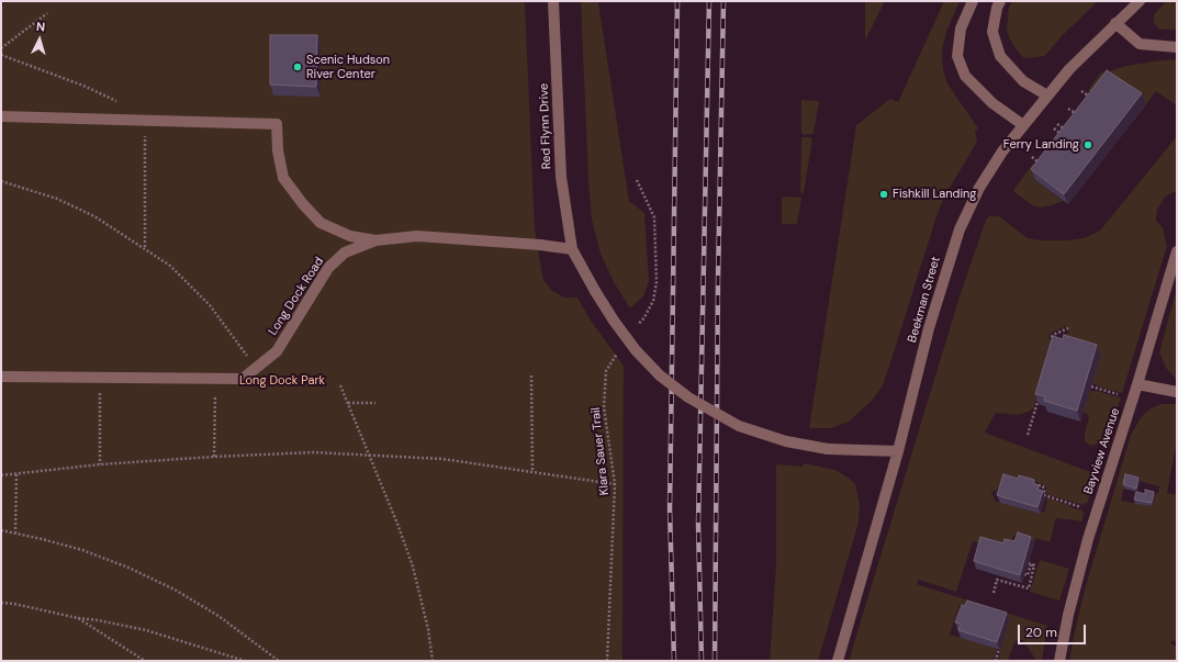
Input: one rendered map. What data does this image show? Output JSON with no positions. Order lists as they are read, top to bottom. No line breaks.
{"streets":{"street":["Red Flynn Drive","Long Dock Road","Beekman Street","Bayview Avenue"],"path":["Klara Sauer Trail"]},"crossings":[["Red Flynn Drive","Long Dock Road"]],"parks":["Long Dock Park"],"places":["Scenic Hudson River Center","Ferry Landing","Fishkill Landing"],"scale_bar":"20 m","north":"top"}
